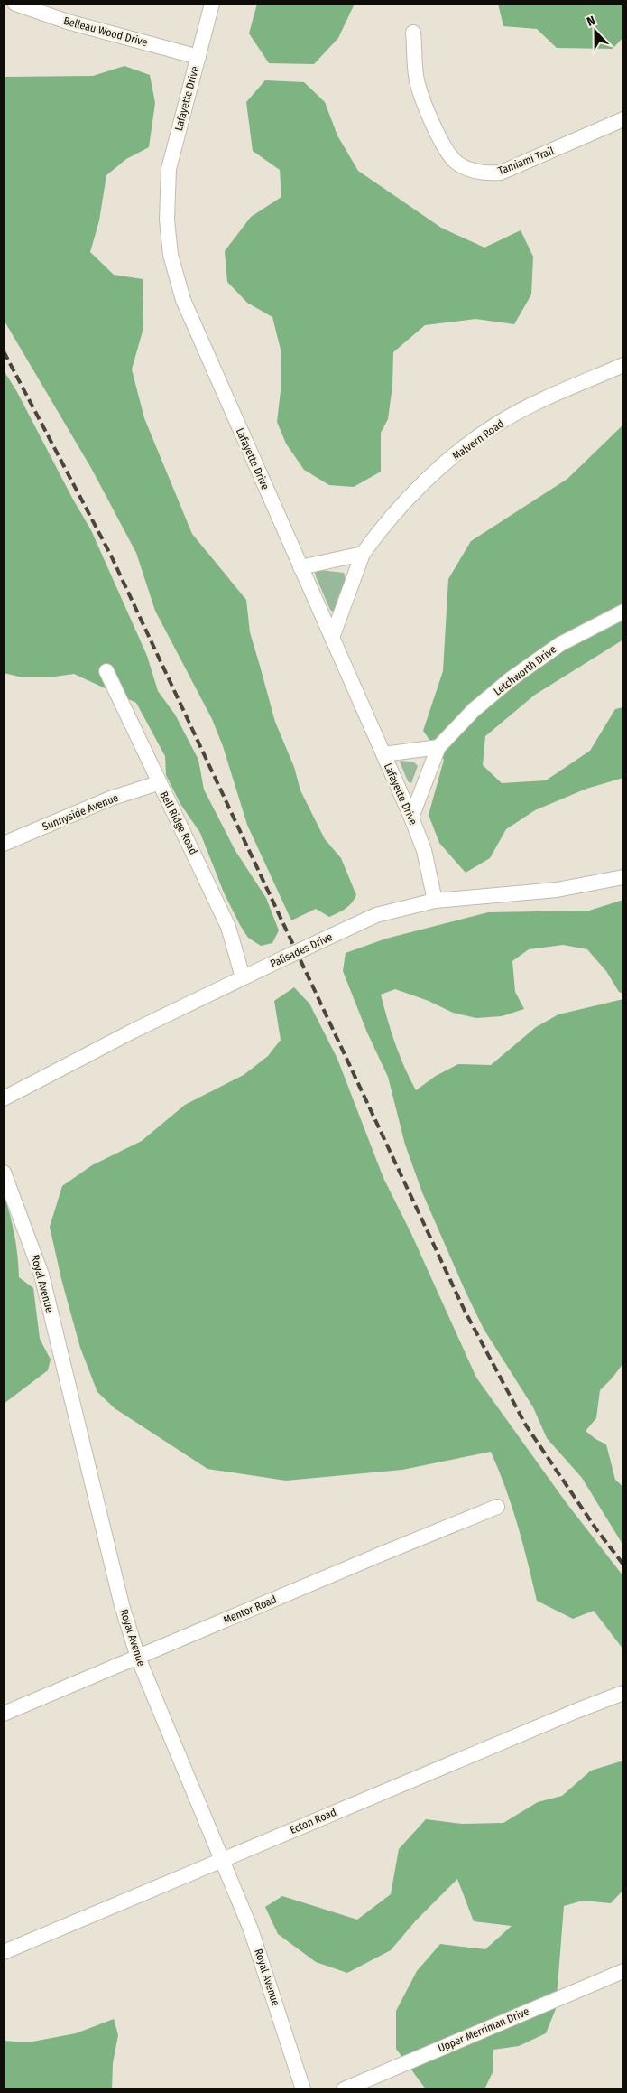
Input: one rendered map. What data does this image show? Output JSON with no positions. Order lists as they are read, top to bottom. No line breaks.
{"streets":{"street":["Belleau Wood Drive","Lafayette Drive","Tamiami Trail","Malvern Road","Letchworth Drive","Sunnyside Avenue","Bell Ridge Road","Palisades Drive","Royal Avenue","Mentor Road","Ecton Road","Upper Merriman Drive"]},"crossings":[["Belleau Wood Drive","Lafayette Drive"],["Lafayette Drive","Malvern Road"],["Lafayette Drive","Letchworth Drive"],["Lafayette Drive","Palisades Drive"],["Sunnyside Avenue","Bell Ridge Road"],["Bell Ridge Road","Palisades Drive"],["Royal Avenue","Mentor Road"],["Royal Avenue","Ecton Road"]],"north":"top"}
